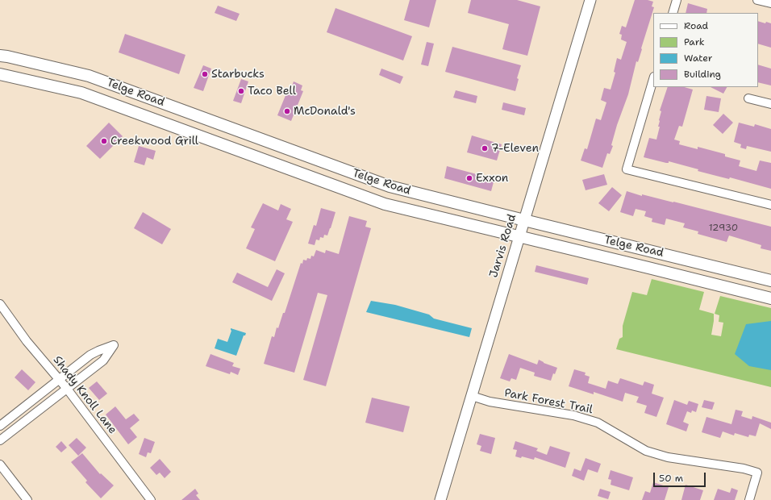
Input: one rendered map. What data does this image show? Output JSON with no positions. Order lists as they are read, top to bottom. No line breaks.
{"streets":{"main road":["Telge Road"],"street":["Jarvis Road","Shady Knoll Lane","Park Forest Trail"]},"crossings":[["Telge Road","Jarvis Road"],["Jarvis Road","Park Forest Trail"]],"places":["Starbucks","Taco Bell","McDonald's","Creekwood Grill","7-Eleven","Exxon"],"house_numbers":["12930"],"legend":["Road","Park","Water","Building"],"scale_bar":"50 m"}
